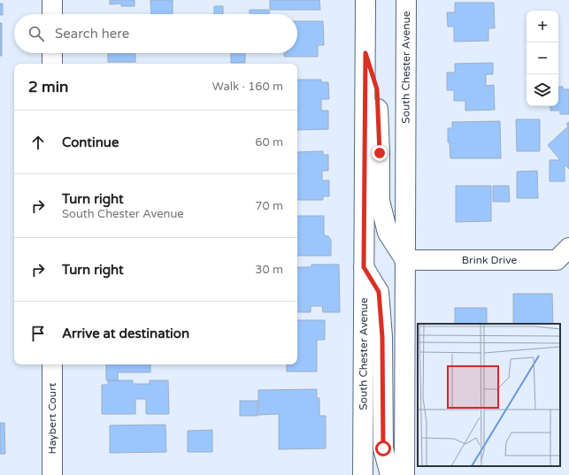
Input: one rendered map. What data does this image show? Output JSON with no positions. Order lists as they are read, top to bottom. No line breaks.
{"streets":{"main road":["South Chester Avenue","Brink Drive","Haybert Court"]},"crossings":[["South Chester Avenue","Brink Drive"]],"page":{"map_buttons":["+","−"],"search":"Search here","heading":["2 min","Walk · 160 m"],"list":[["Continue","60 m"],["Turn right","South Chester Avenue","70 m"],["Turn right","30 m"],"Arrive at destination"]}}
